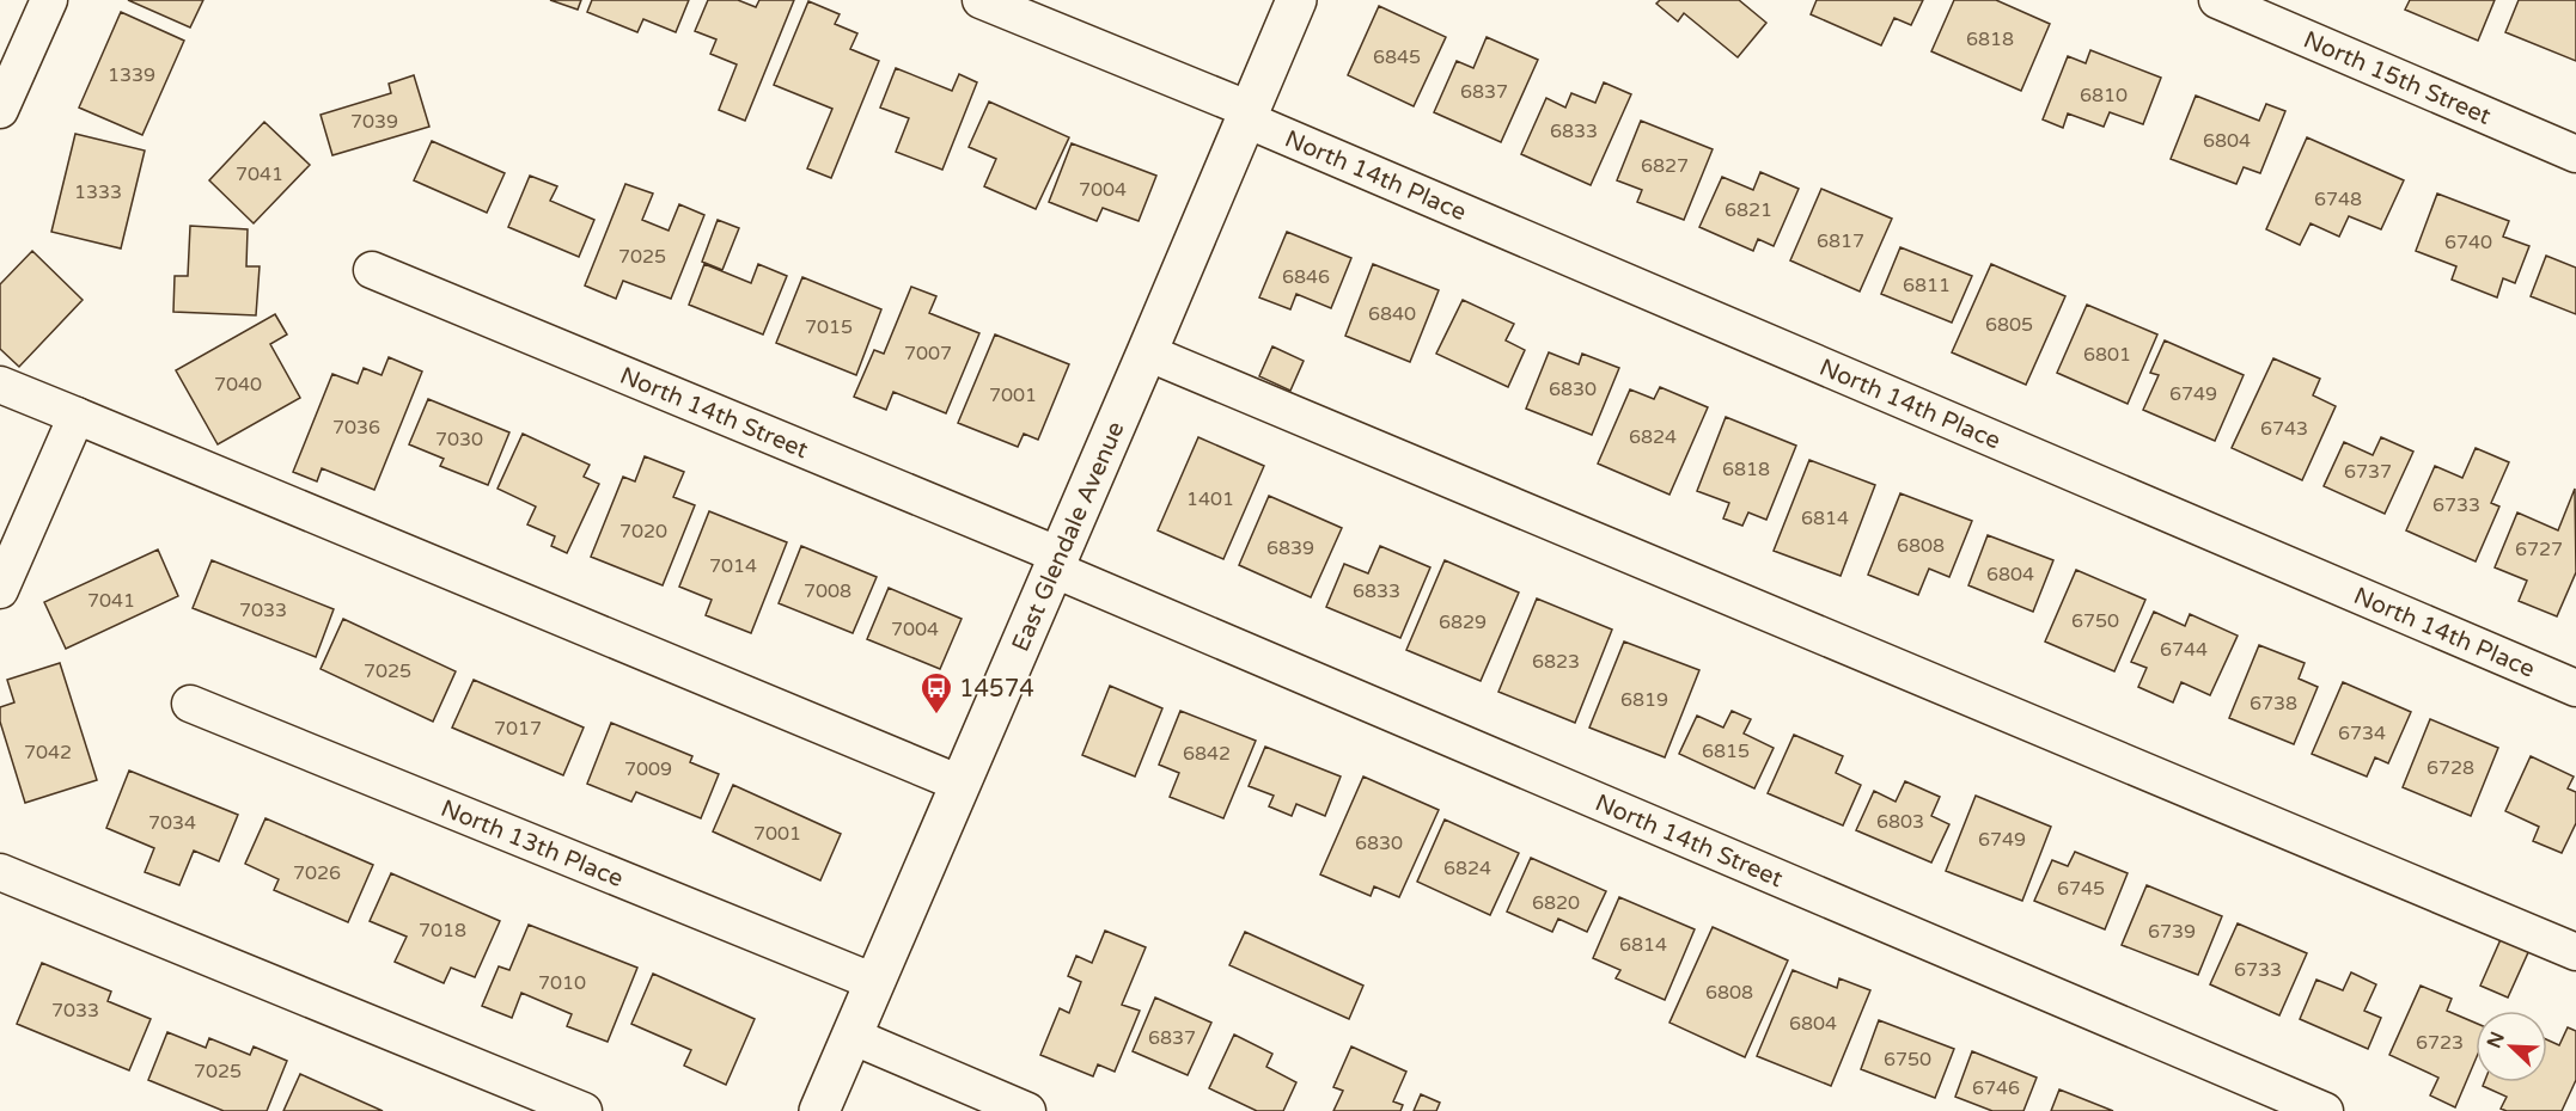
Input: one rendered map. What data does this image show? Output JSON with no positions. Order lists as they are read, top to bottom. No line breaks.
{"streets":{"main road":["East Glendale Avenue"],"street":["North 15th Street","North 14th Place","North 14th Street","North 13th Place"]},"crossings":[["North 14th Place","East Glendale Avenue"],["North 14th Street","East Glendale Avenue"],["East Glendale Avenue","North 13th Place"]],"places":{"bus stop":["14574"]},"house_numbers":["6818","6845","1339","6837","6810","7039","6833","6804","6827","7041","7004","1333","6748","6821","6817","6740","7025","6846","6811","6840","6805","7015","7007","6801","7040","6830","6749","7001","7036","6743","6824","7030","6818","6737","1401","6733","6814","7020","6808","6839","6727","7014","6804","7008","6833","7041","7033","6750","6829","7004","6744","6823","7025","6819","6738","7017","6734","6815","7042","6842","6728","7009","6803","7034","7001","6749","6830","6824","7026","6745","6820","7018","6739","6814","6733","7010","6808","7033","6804","6837","6723","6750","7025","6746"],"north":"top left"}
